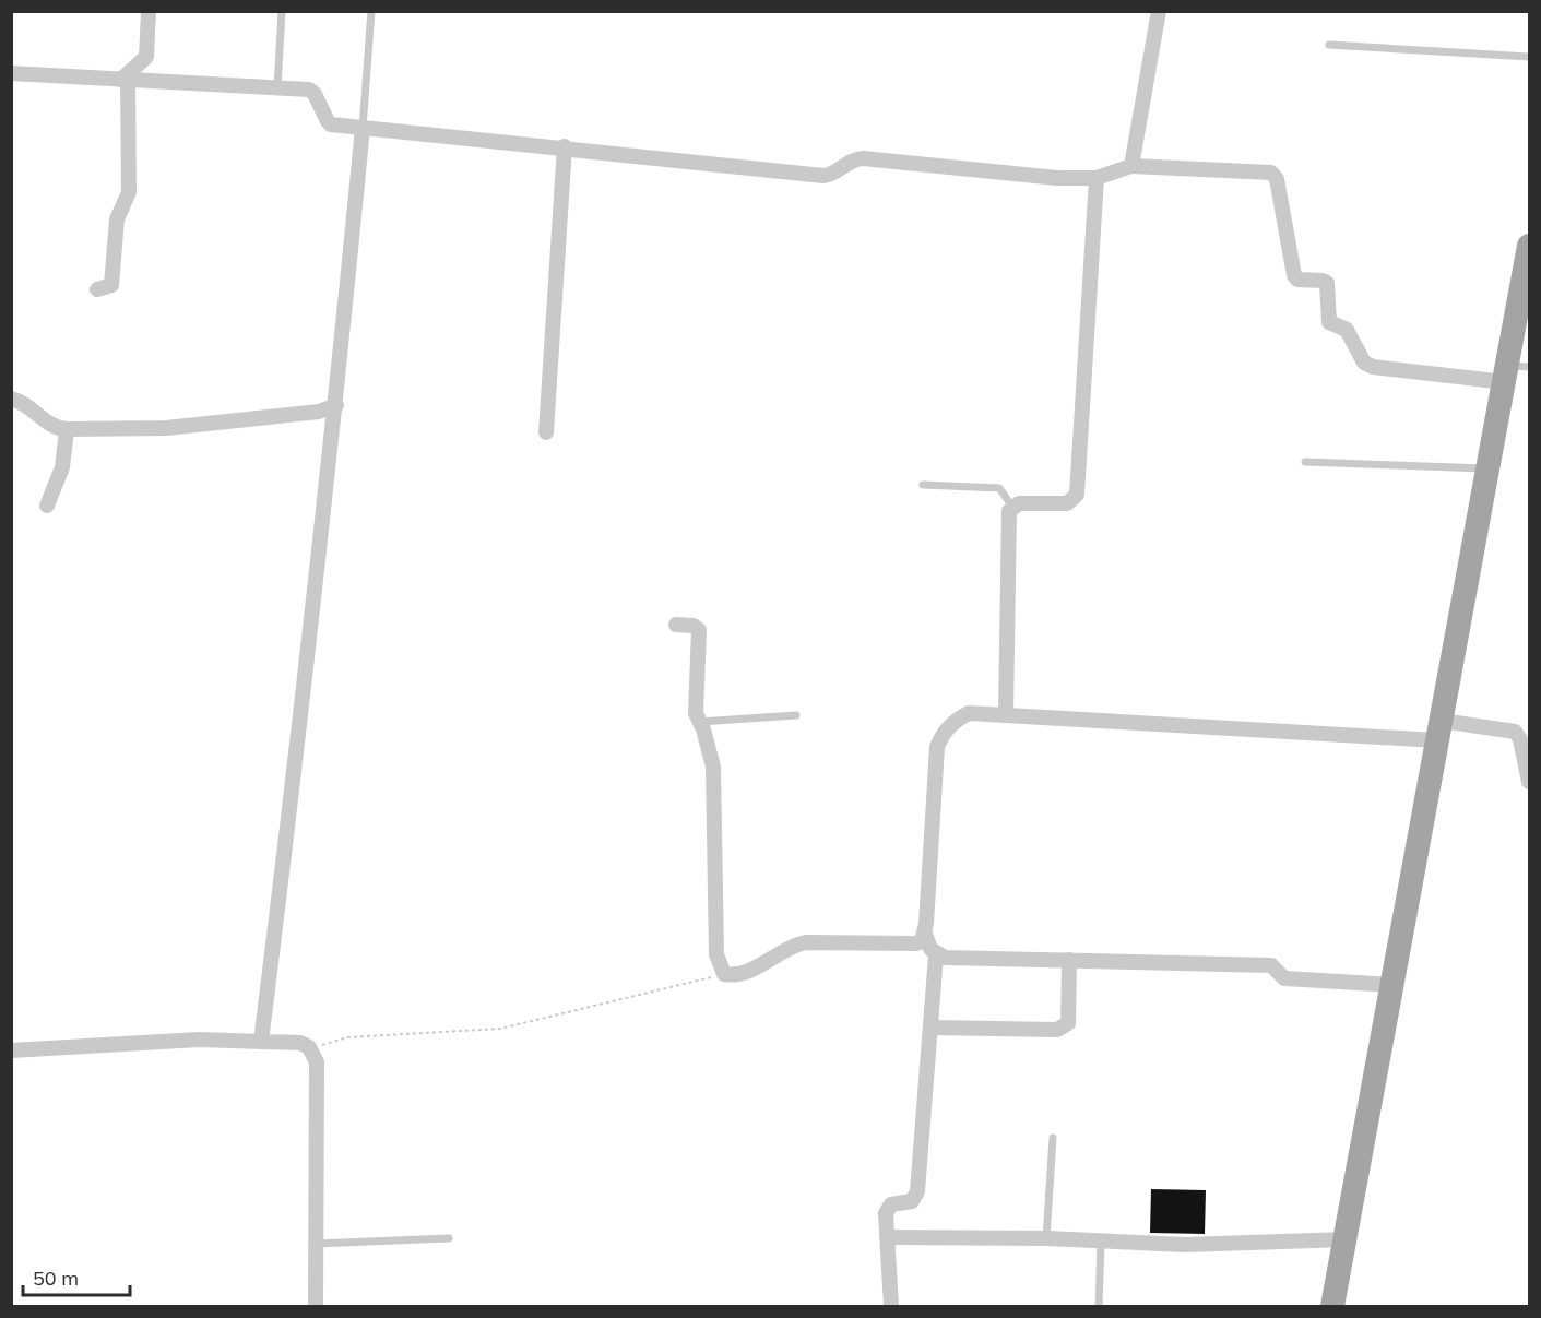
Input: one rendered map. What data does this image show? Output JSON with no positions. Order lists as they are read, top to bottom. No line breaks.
{"scale_bar":"50 m"}
